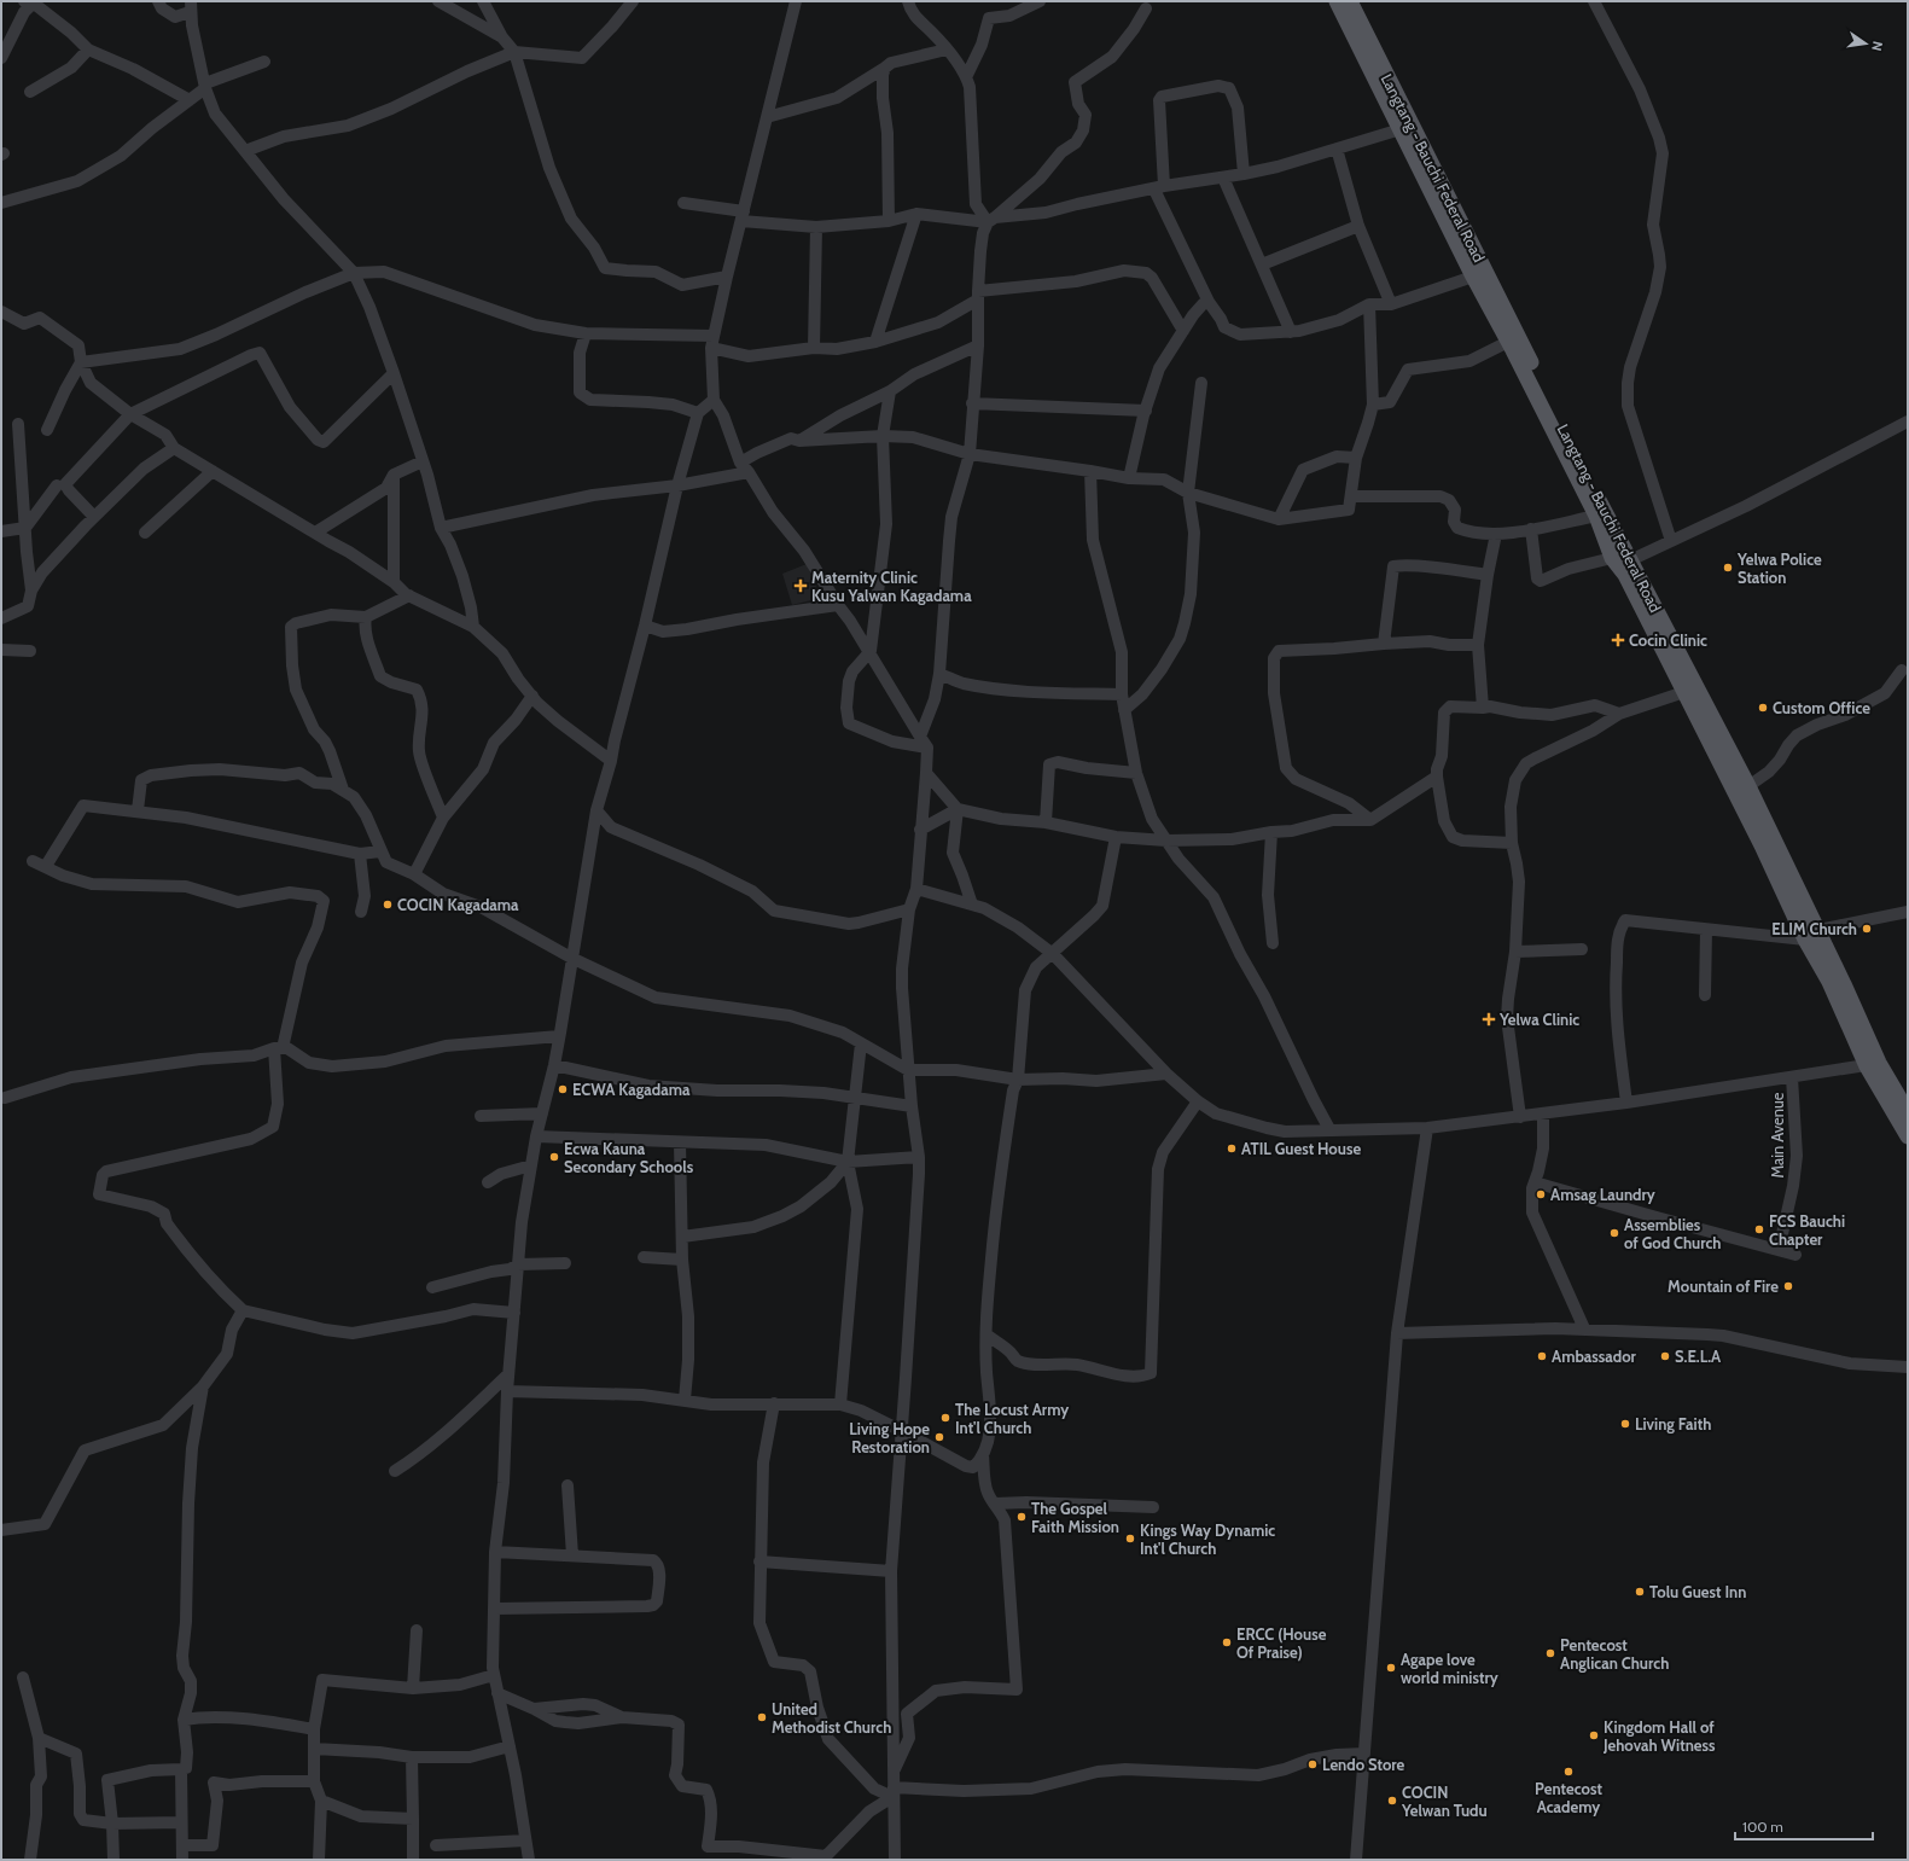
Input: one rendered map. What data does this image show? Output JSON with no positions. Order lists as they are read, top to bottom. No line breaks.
{"streets":{"main road":["Langtang - Bauchi Federal Road"],"street":["Main Avenue"]},"places":{"other":["Yelwa Police Station","Custom Office","COCIN Kagadama","ELIM Church","ECWA Kagadama","ATIL Guest House","Ecwa Kauna Secondary Schools","Amsag Laundry","FCS Bauchi Chapter","Assemblies of God Church","Mountain of Fire","Ambassador","S.E.L.A","The Locust Army Int'l Church","Living Faith","Living Hope Restoration","The Gospel Faith Mission","Kings Way Dynamic Int'l Church","Tolu Guest Inn","ERCC (House Of Praise)","Pentecost Anglican Church","Agape love world ministry","United Methodist Church","Kingdom Hall of Jehovah Witness","Lendo Store","Pentecost Academy","COCIN Yelwan Tudu"],"health":["Maternity Clinic Kusu Yalwan Kagadama","Cocin Clinic","Yelwa Clinic"]},"scale_bar":"100 m","north":"right"}
